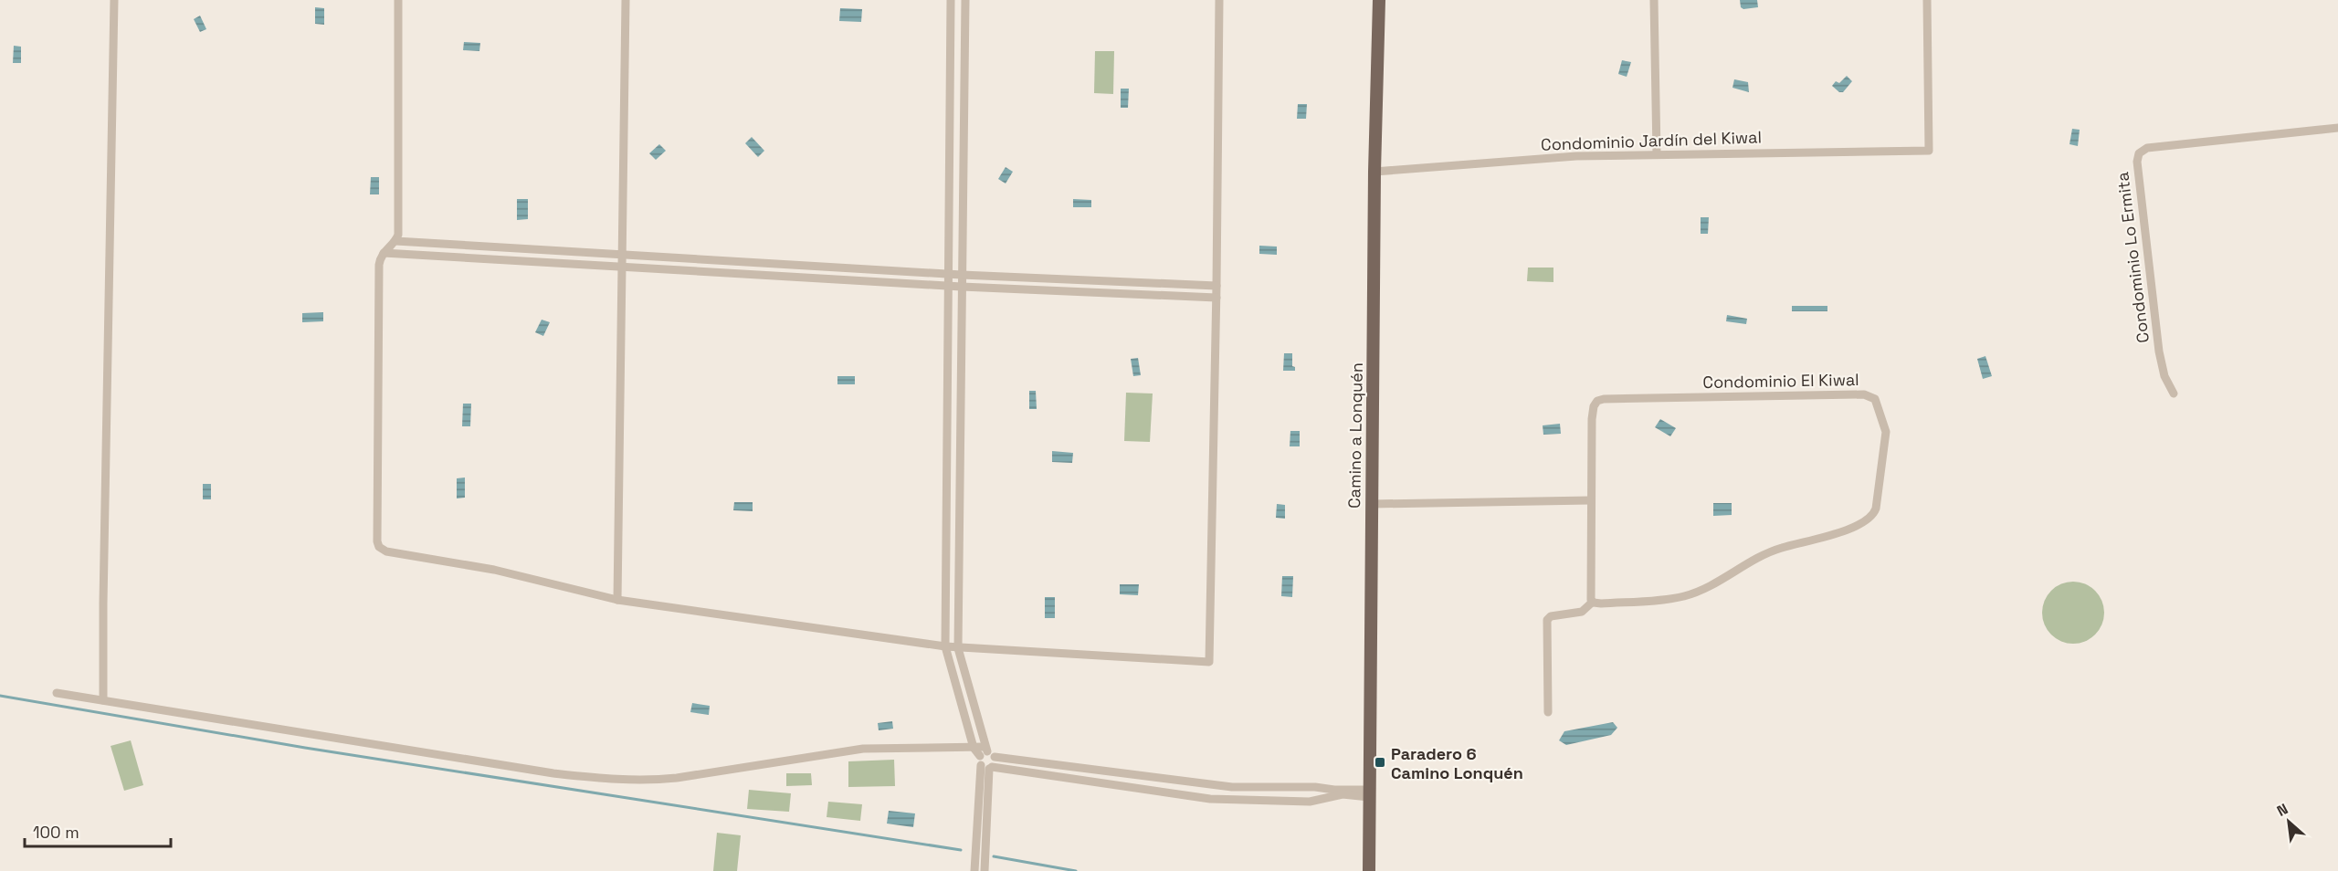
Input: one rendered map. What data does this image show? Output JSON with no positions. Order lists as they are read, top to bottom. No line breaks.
{"streets":{"main road":["Camino a Lonquén"],"street":["Condominio Jardín del Kiwal","Condominio Lo Ermita","Condominio El Kiwal"]},"crossings":[["Condominio Jardín del Kiwal","Camino a Lonquén"]],"places":{"transit":["Paradero 6 Camino Lonquén"]},"scale_bar":"100 m","north":"top left"}
